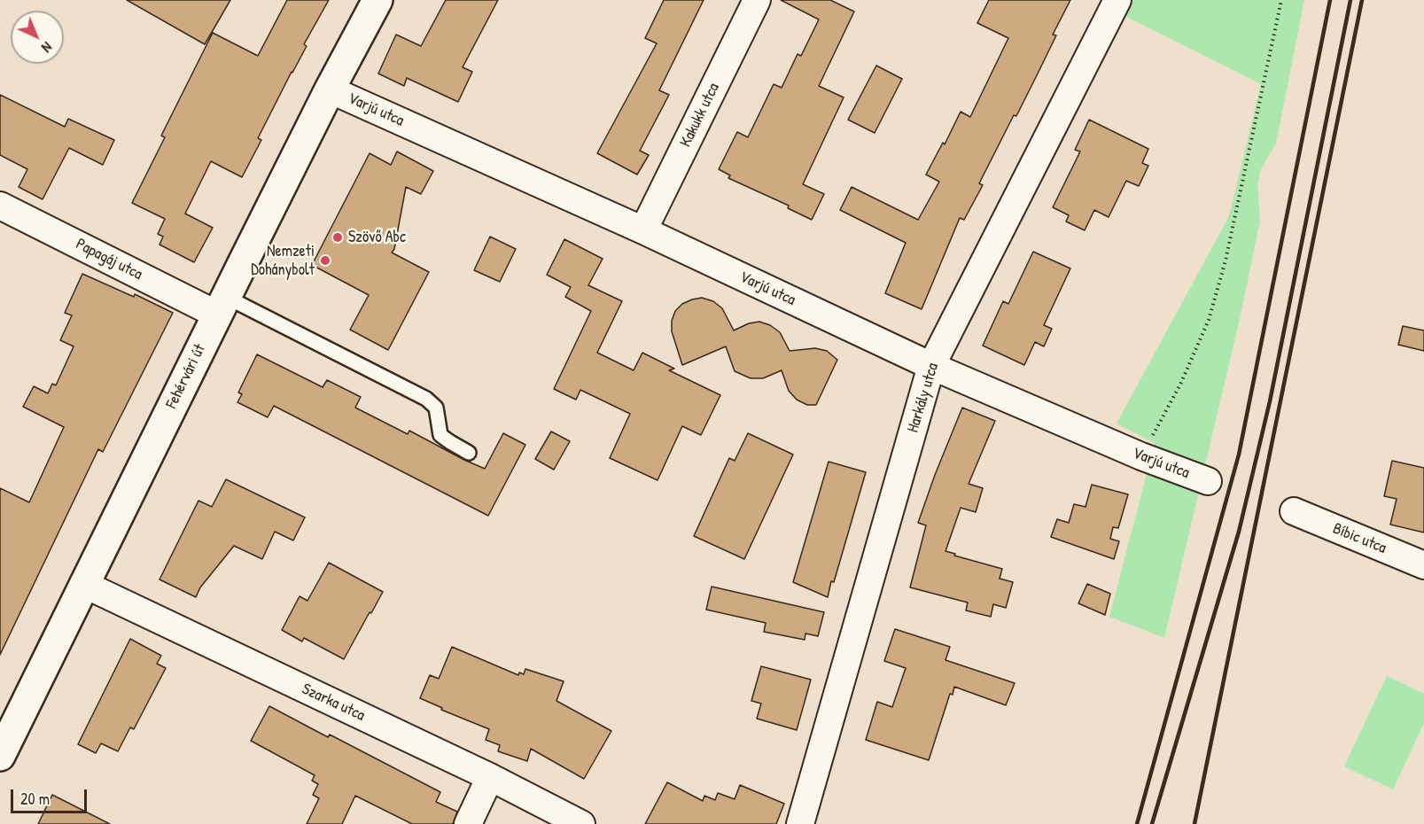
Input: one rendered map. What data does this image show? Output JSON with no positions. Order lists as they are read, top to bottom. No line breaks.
{"streets":{"main road":["Fehérvári út"],"street":["Varjú utca","Kakukk utca","Papagáj utca","Harkály utca","Bíbic utca","Szarka utca"]},"crossings":[["Varjú utca","Kakukk utca"],["Varjú utca","Fehérvári út"],["Varjú utca","Harkály utca"],["Papagáj utca","Fehérvári út"],["Fehérvári út","Szarka utca"]],"places":["Szövő Abc","Nemzeti Dohánybolt"],"scale_bar":"20 m","north":"bottom right"}
